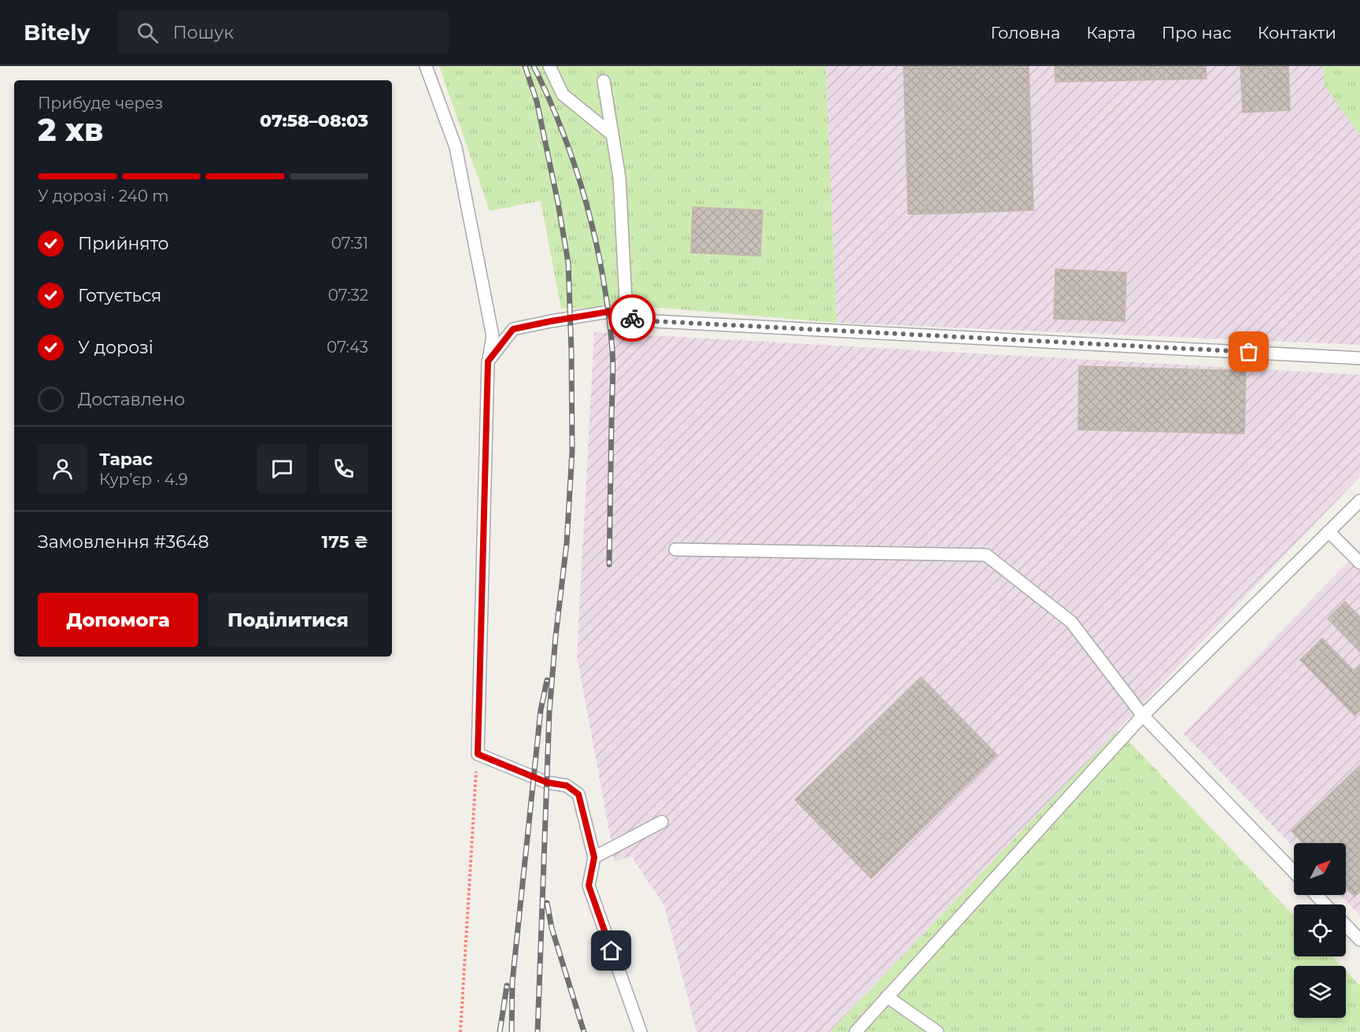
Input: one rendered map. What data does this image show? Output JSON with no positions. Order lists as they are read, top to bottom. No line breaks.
{"north":"top right","page":{"header":"Bitely","search":"Пошук","nav":["Головна","Карта","Про нас","Контакти"],"heading":["2 хв","Прибуде через","07:58–08:03"],"panel":["Тарас","Кур’єр · 4.9","Замовлення #3648","175 ₴"],"bar":"У дорозі · 240 m","list":[["Прийнято","07:31"],["Готується","07:32"],["У дорозі","07:43"],"Доставлено"],"buttons":["Допомога","Поділитися"]}}
